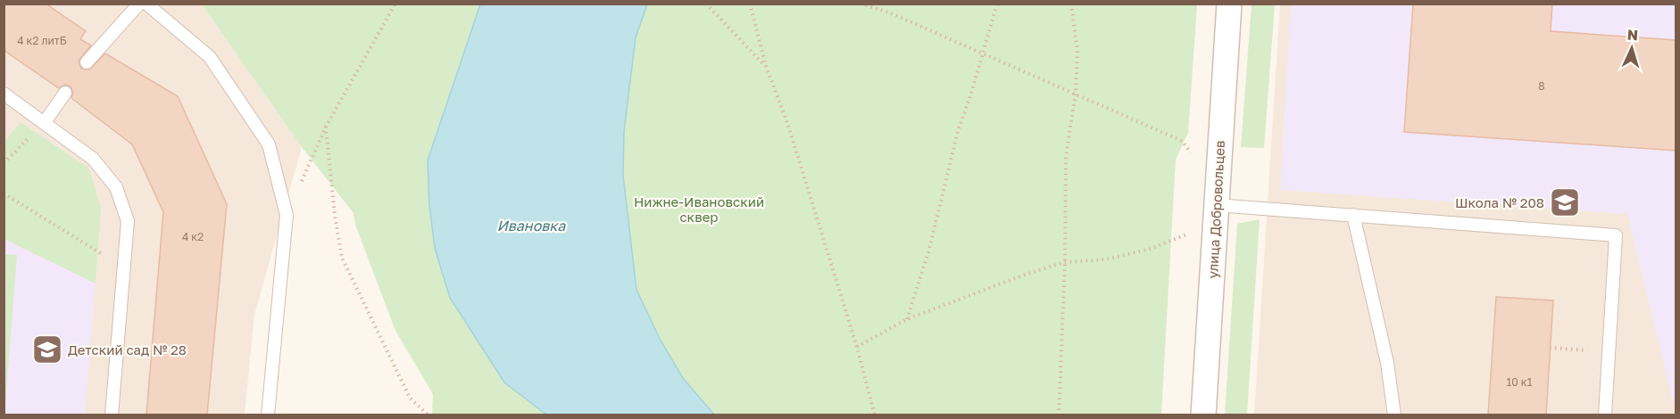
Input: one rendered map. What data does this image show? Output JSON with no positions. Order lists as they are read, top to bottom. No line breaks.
{"streets":{"street":["улица Добровольцев"]},"water":["Ивановка"],"parks":["Нижне-Ивановский сквер"],"places":{"school or university":["Школа № 208","Детский сад № 28"]},"house_numbers":["4 к2 литБ","8","4 к2","10 к1"],"north":"top"}
